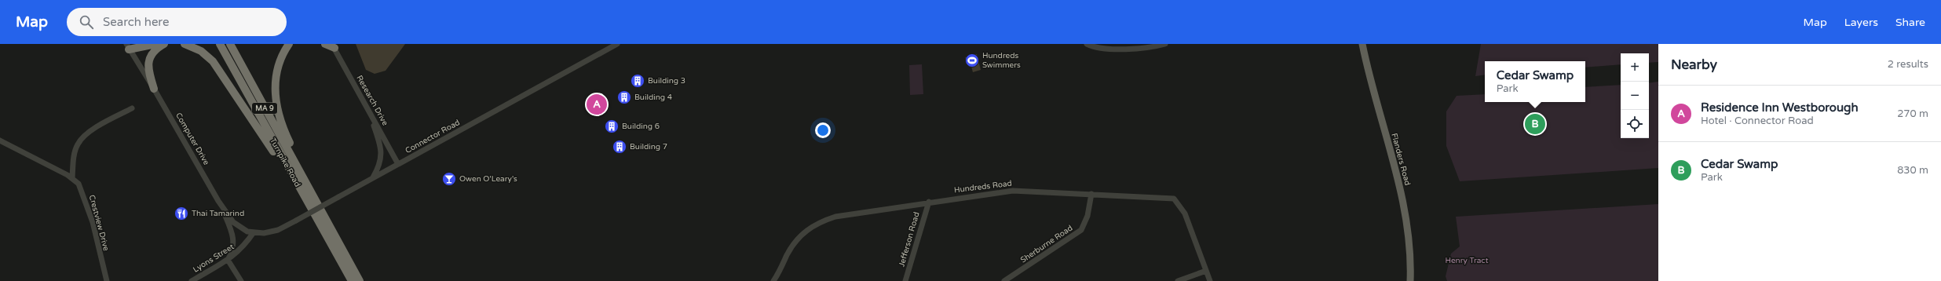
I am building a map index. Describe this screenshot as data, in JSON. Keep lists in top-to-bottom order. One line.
{"streets":{"highway":["MA 9","Turnpike Road"],"main road":["Flanders Road"],"street":["Research Drive","Connector Road","Computer Drive","Hundreds Road","Crestview Drive","Jefferson Road","Sherburne Road","Lyons Street"]},"crossings":[["Research Drive","Connector Road"],["Connector Road","Computer Drive"],["Connector Road","Lyons Street"],["Computer Drive","Lyons Street"],["Hundreds Road","Jefferson Road"],["Hundreds Road","Sherburne Road"]],"parks":["Henry Tract"],"places":{"sports":["Hundreds Swimmers"],"building":["Building 3","Building 4","Building 6","Building 7"],"bar":["Owen O'Leary's"],"restaurant":["Thai Tamarind"]},"page":{"header":"Map","search":"Search here","nav":["Map","Layers","Share"],"heading":["Nearby","2 results"],"map_buttons":["+","−"],"popup":["Cedar Swamp","Park"],"list":[{"mark":"A","name":"Residence Inn Westborough","note":"Hotel · Connector Road","value":"270 m"},{"mark":"B","name":"Cedar Swamp","note":"Park","value":"830 m"}],"pins":["A","B"]}}
